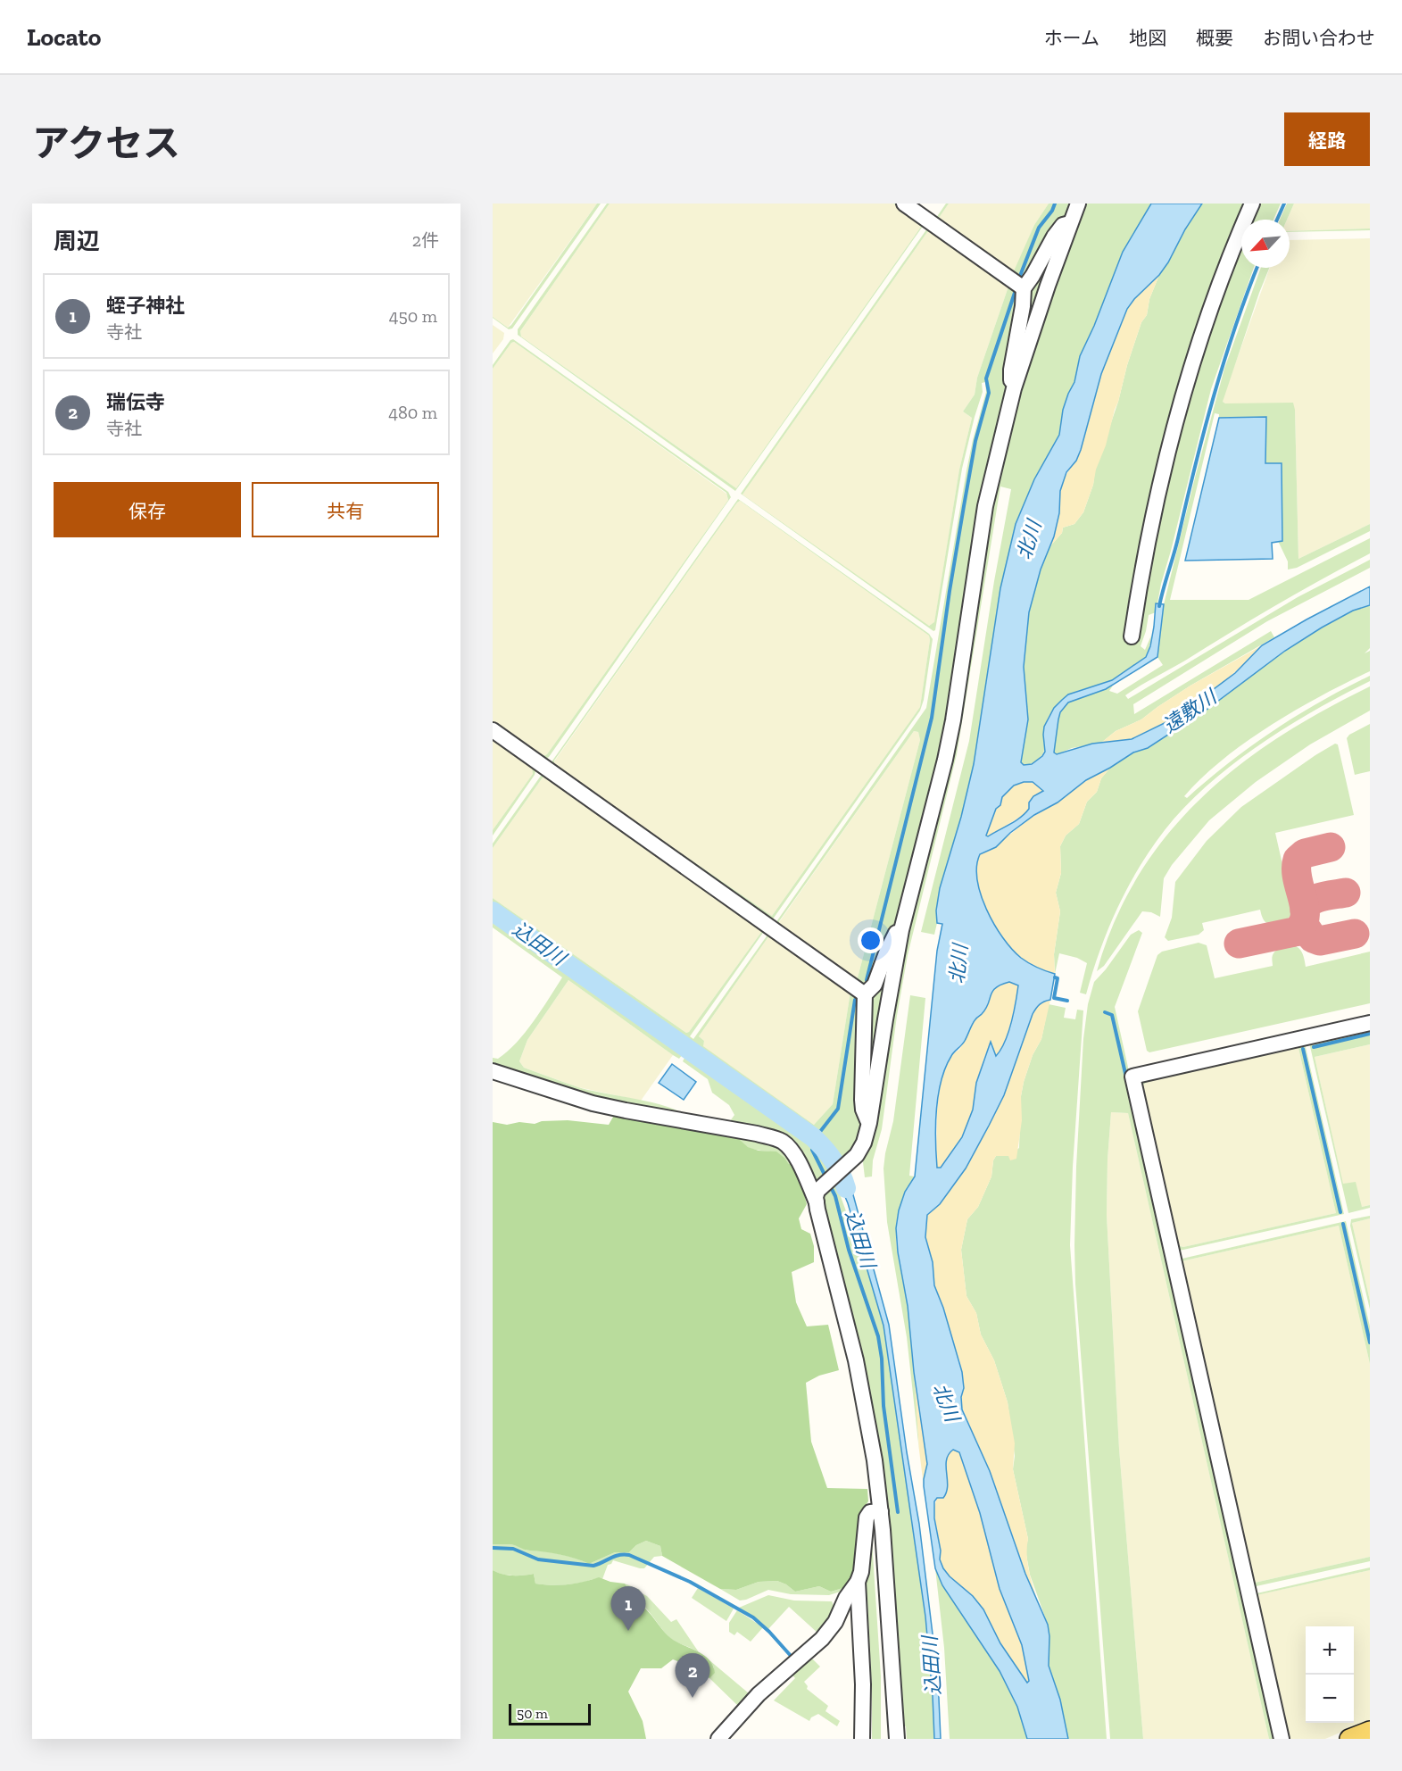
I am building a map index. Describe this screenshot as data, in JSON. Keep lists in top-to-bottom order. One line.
{"water":["北川","遠敷川","込田川"],"scale_bar":"50 m","north":"bottom left","page":{"header":"Locato","nav":["ホーム","地図","概要","お問い合わせ"],"title":"アクセス","buttons":["経路",["保存","共有"]],"heading":["周辺","2件"],"list":[{"mark":"1","name":"蛭子神社","note":"寺社","value":"450 m"},{"mark":"2","name":"瑞伝寺","note":"寺社","value":"480 m"}],"pins":["1","2"],"map_buttons":["+","−"],"scale":"50 m"}}
